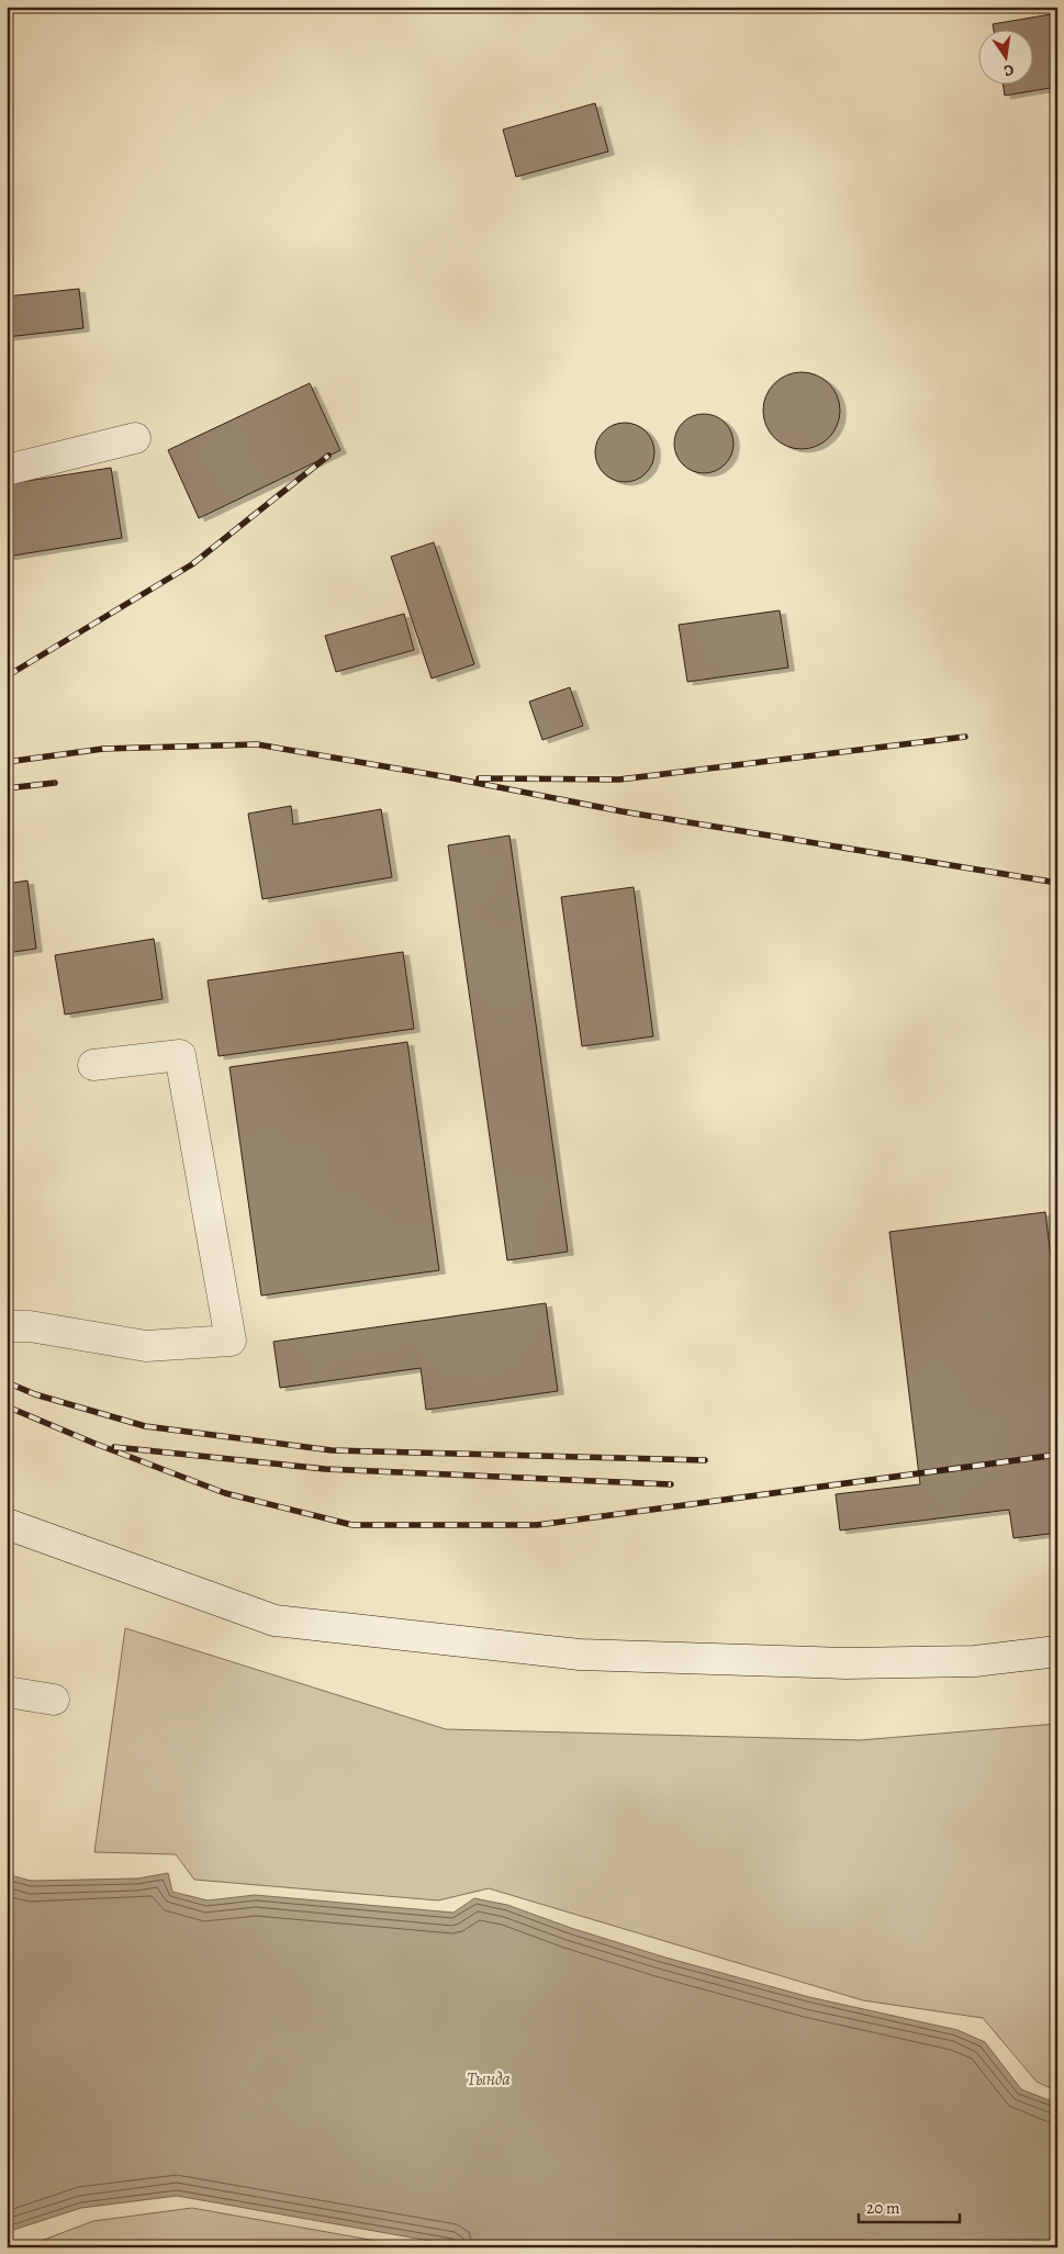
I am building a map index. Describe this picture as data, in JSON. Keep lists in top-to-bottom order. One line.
{"water":["Тында"],"scale_bar":"20 m","north":"bottom"}
